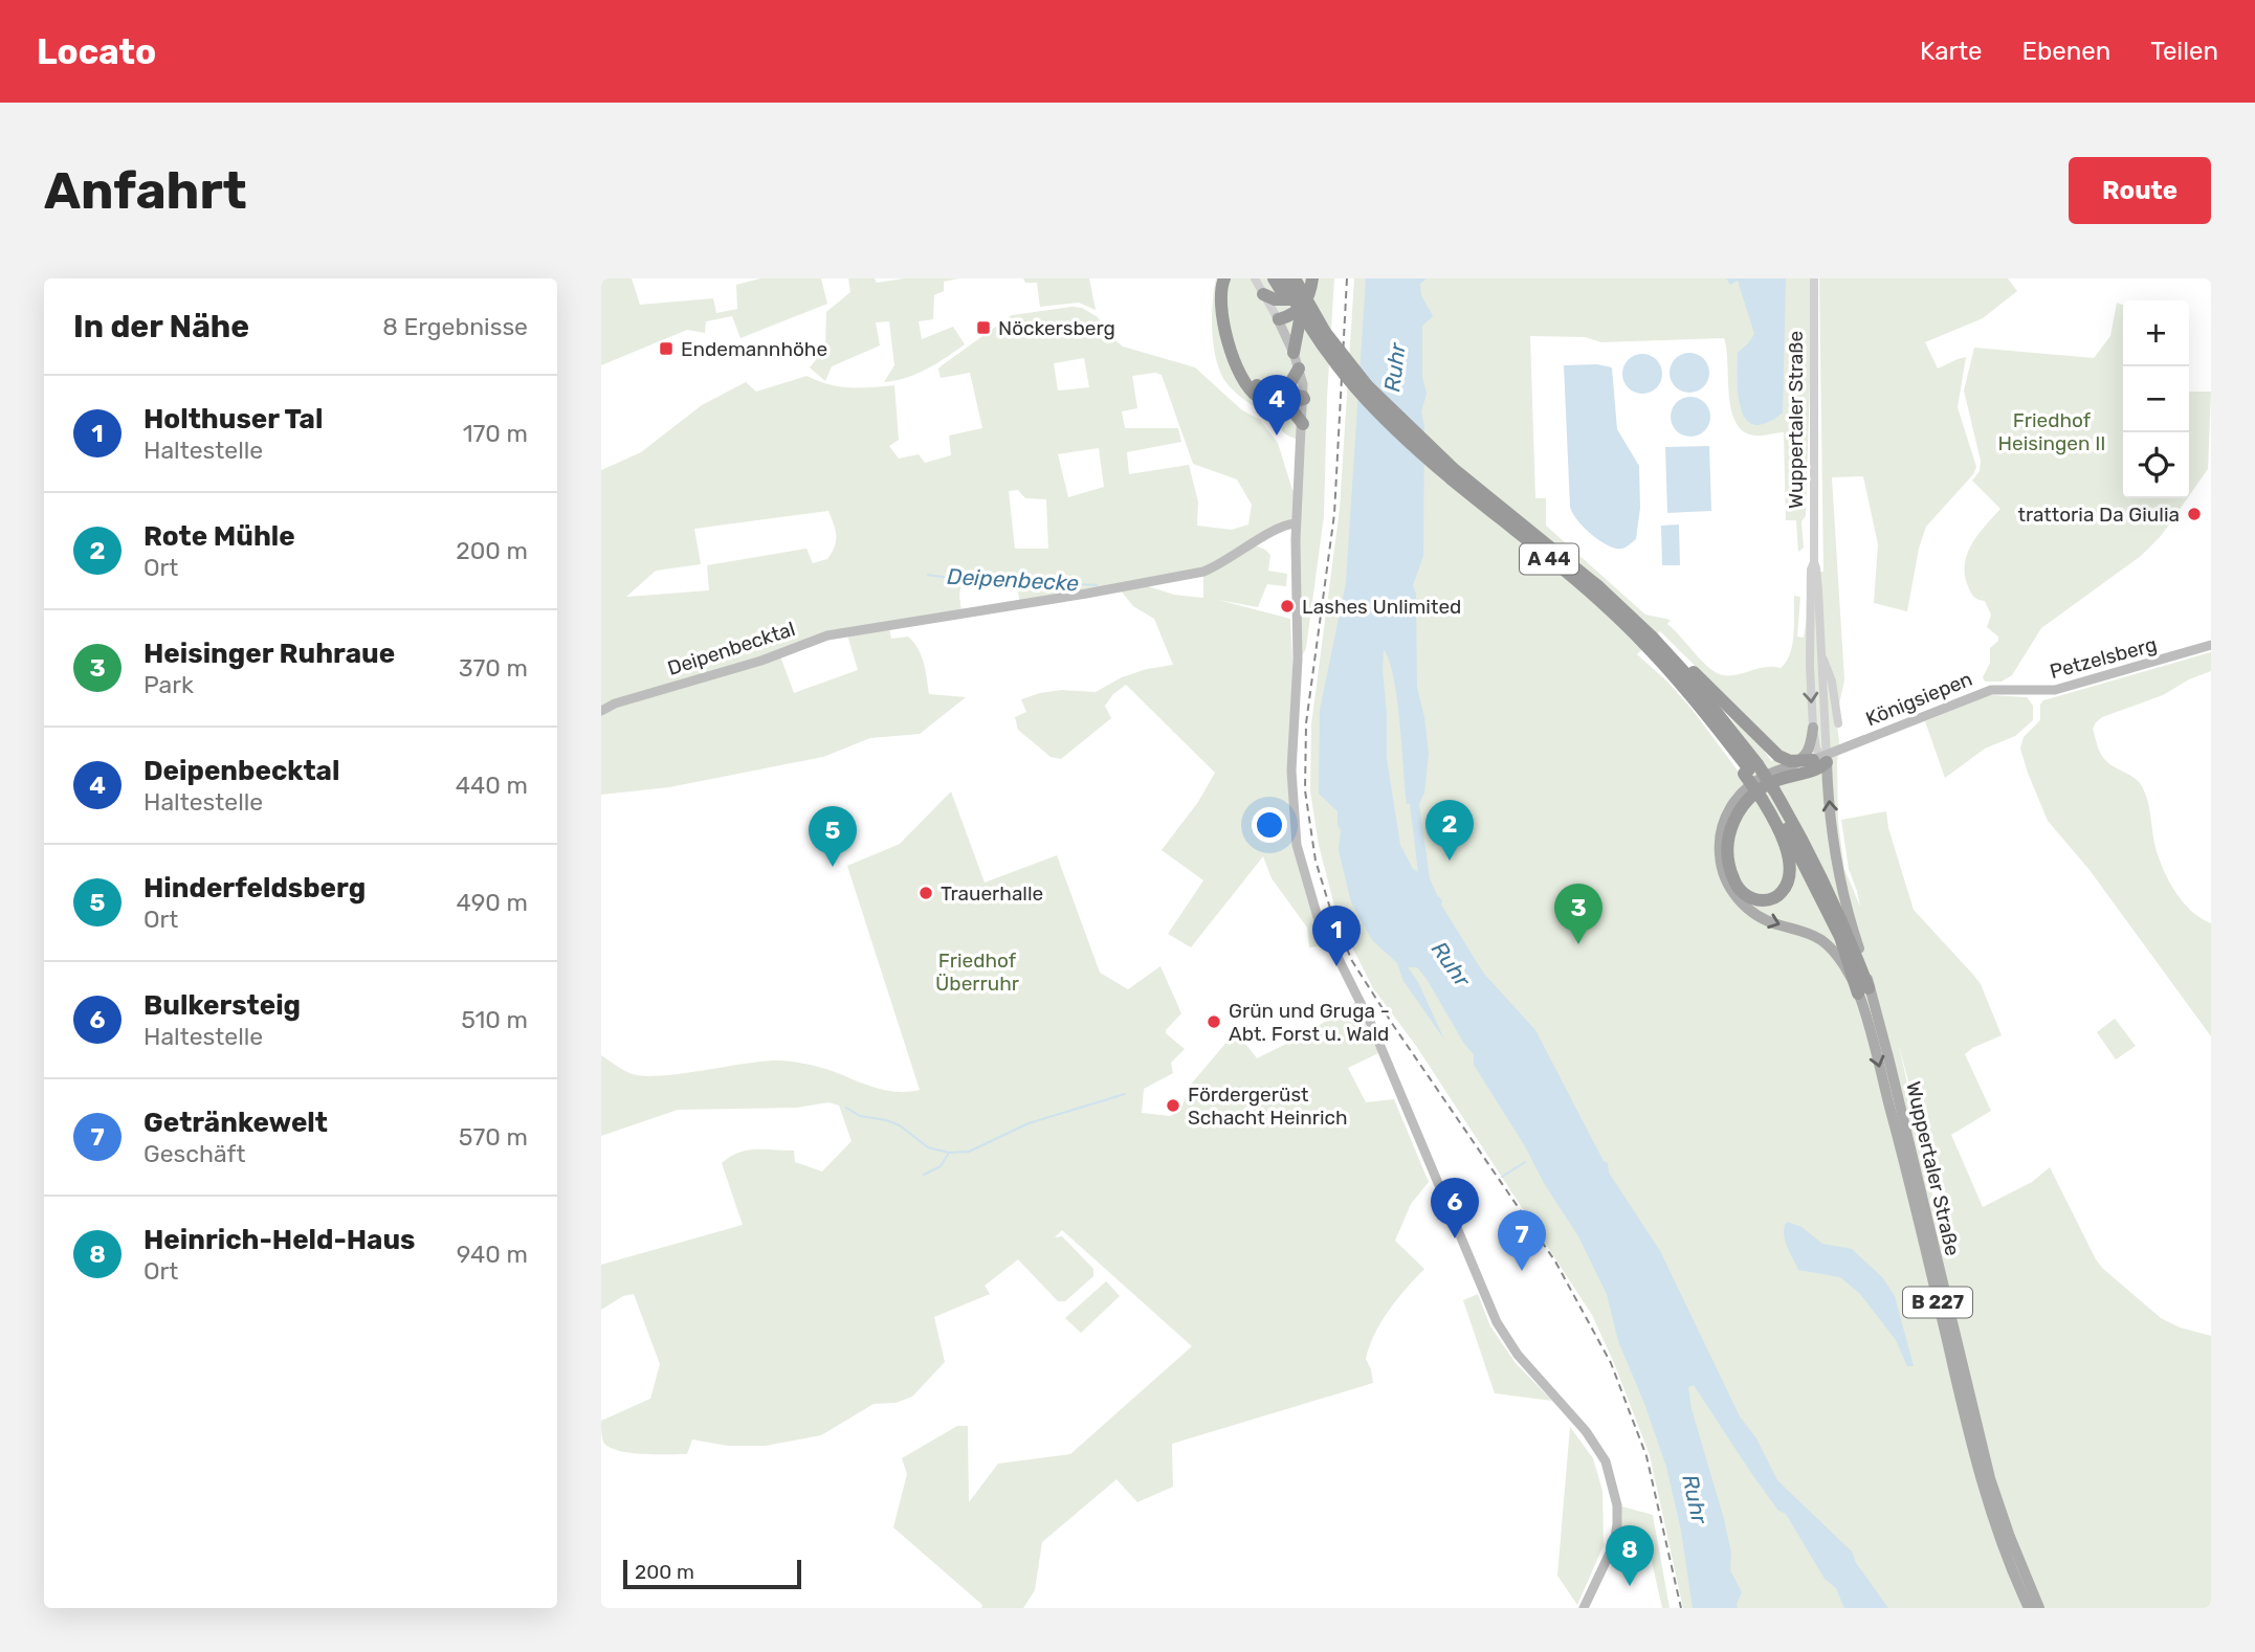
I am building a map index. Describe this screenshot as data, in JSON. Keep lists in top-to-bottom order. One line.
{"streets":{"highway":["A 44"],"main road":["Wuppertaler Straße","Deipenbecktal","Petzelsberg","Königsiepen","B 227"]},"crossings":[["Wuppertaler Straße","A 44"],["Wuppertaler Straße","Königsiepen"],["Petzelsberg","Königsiepen"]],"one_way":["Wuppertaler Straße"],"water":["Ruhr","Deipenbecke"],"parks":["Friedhof Heisingen II","Friedhof Überruhr"],"places":{"transit":["Nöckersberg","Endemannhöhe"],"other":["trattoria Da Giulia","Lashes Unlimited","Trauerhalle","Grün und Gruga - Abt. Forst u. Wald","Fördergerüst Schacht Heinrich"]},"scale_bar":"200 m","page":{"header":"Locato","nav":["Karte","Ebenen","Teilen"],"buttons":"Route","title":"Anfahrt","heading":["In der Nähe","8 Ergebnisse"],"map_buttons":["+","−"],"list":[{"mark":"1","name":"Holthuser Tal","note":"Haltestelle","value":"170 m"},{"mark":"2","name":"Rote Mühle","note":"Ort","value":"200 m"},{"mark":"3","name":"Heisinger Ruhraue","note":"Park","value":"370 m"},{"mark":"4","name":"Deipenbecktal","note":"Haltestelle","value":"440 m"},{"mark":"5","name":"Hinderfeldsberg","note":"Ort","value":"490 m"},{"mark":"6","name":"Bulkersteig","note":"Haltestelle","value":"510 m"},{"mark":"7","name":"Getränkewelt","note":"Geschäft","value":"570 m"},{"mark":"8","name":"Heinrich-Held-Haus","note":"Ort","value":"940 m"}],"pins":["4","2","5","3","1","6","7","8"],"scale":"200 m"}}
